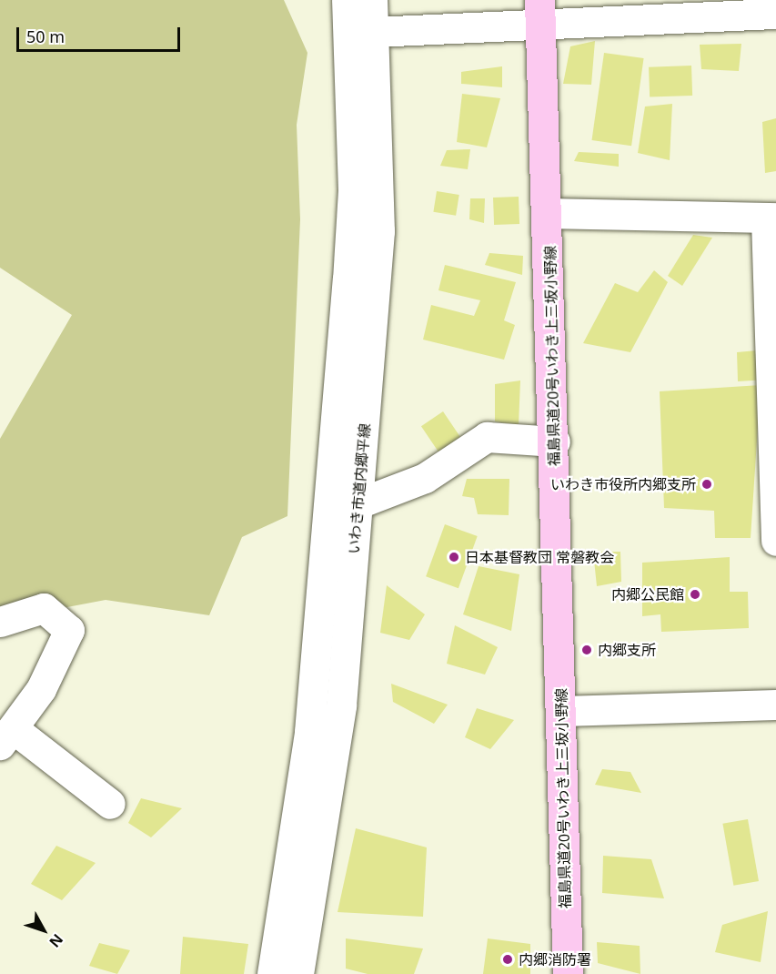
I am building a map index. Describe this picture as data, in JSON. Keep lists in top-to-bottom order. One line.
{"streets":{"main road":["福島県道20号いわき上三坂小野線"],"street":["いわき市道内郷平線"]},"places":["いわき市役所内郷支所","日本基督教団 常磐教会","内郷公民館","内郷支所","内郷消防署"],"scale_bar":"50 m","north":"bottom right"}
